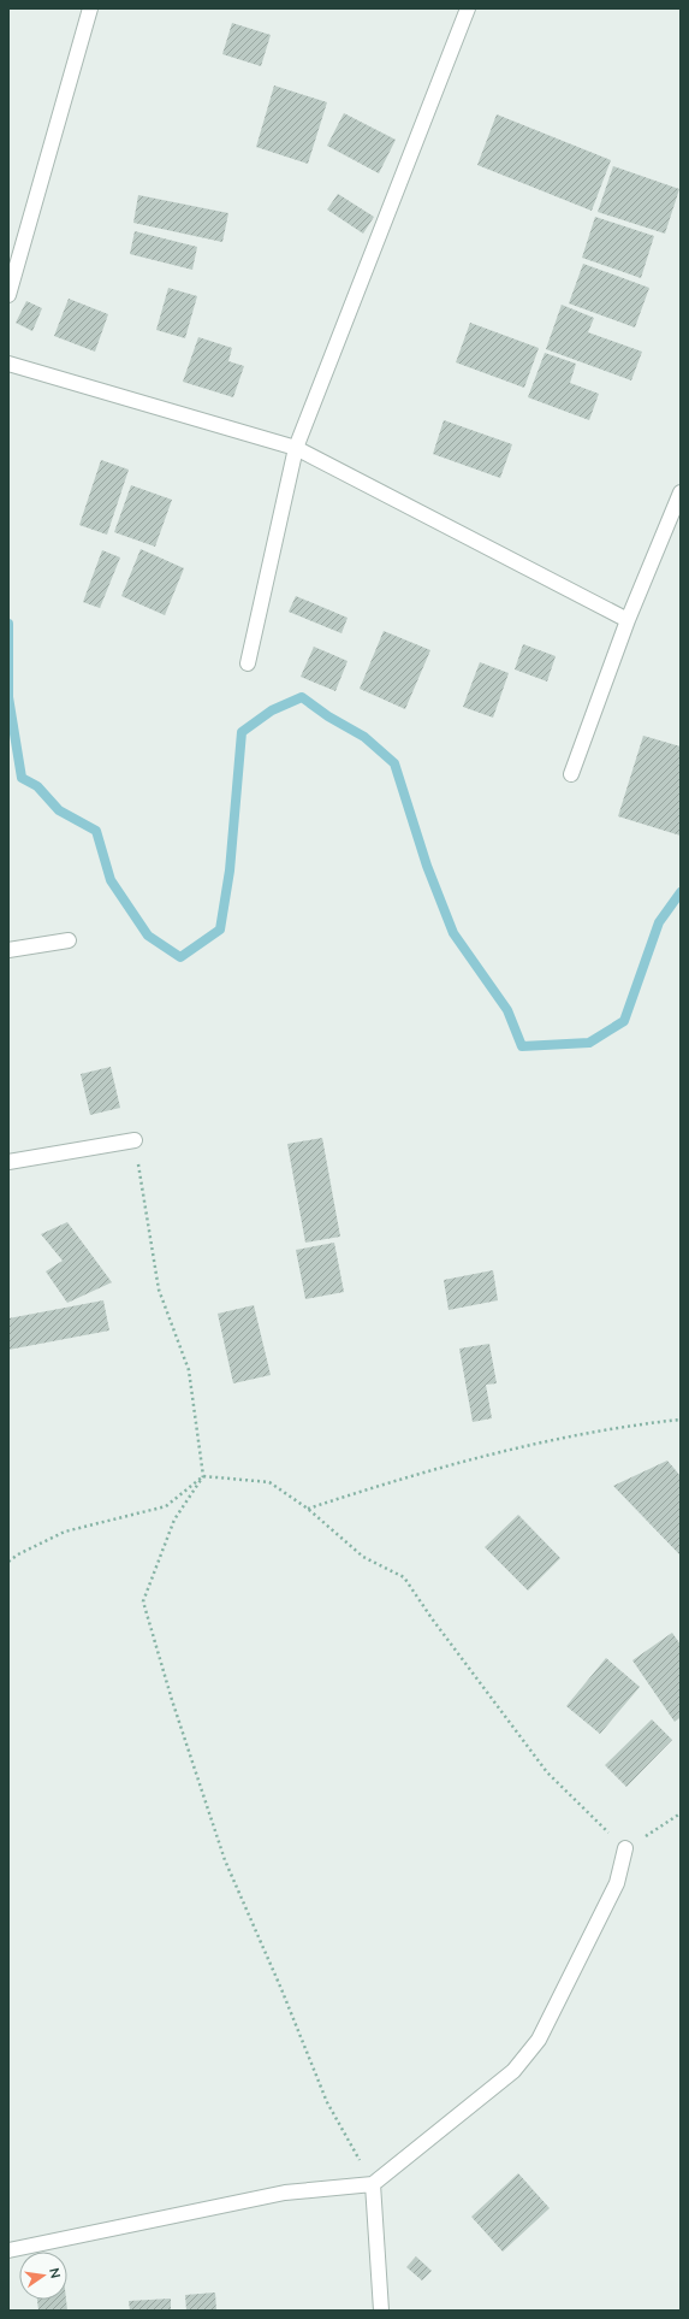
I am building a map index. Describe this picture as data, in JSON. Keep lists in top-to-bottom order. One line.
{"north":"right"}
